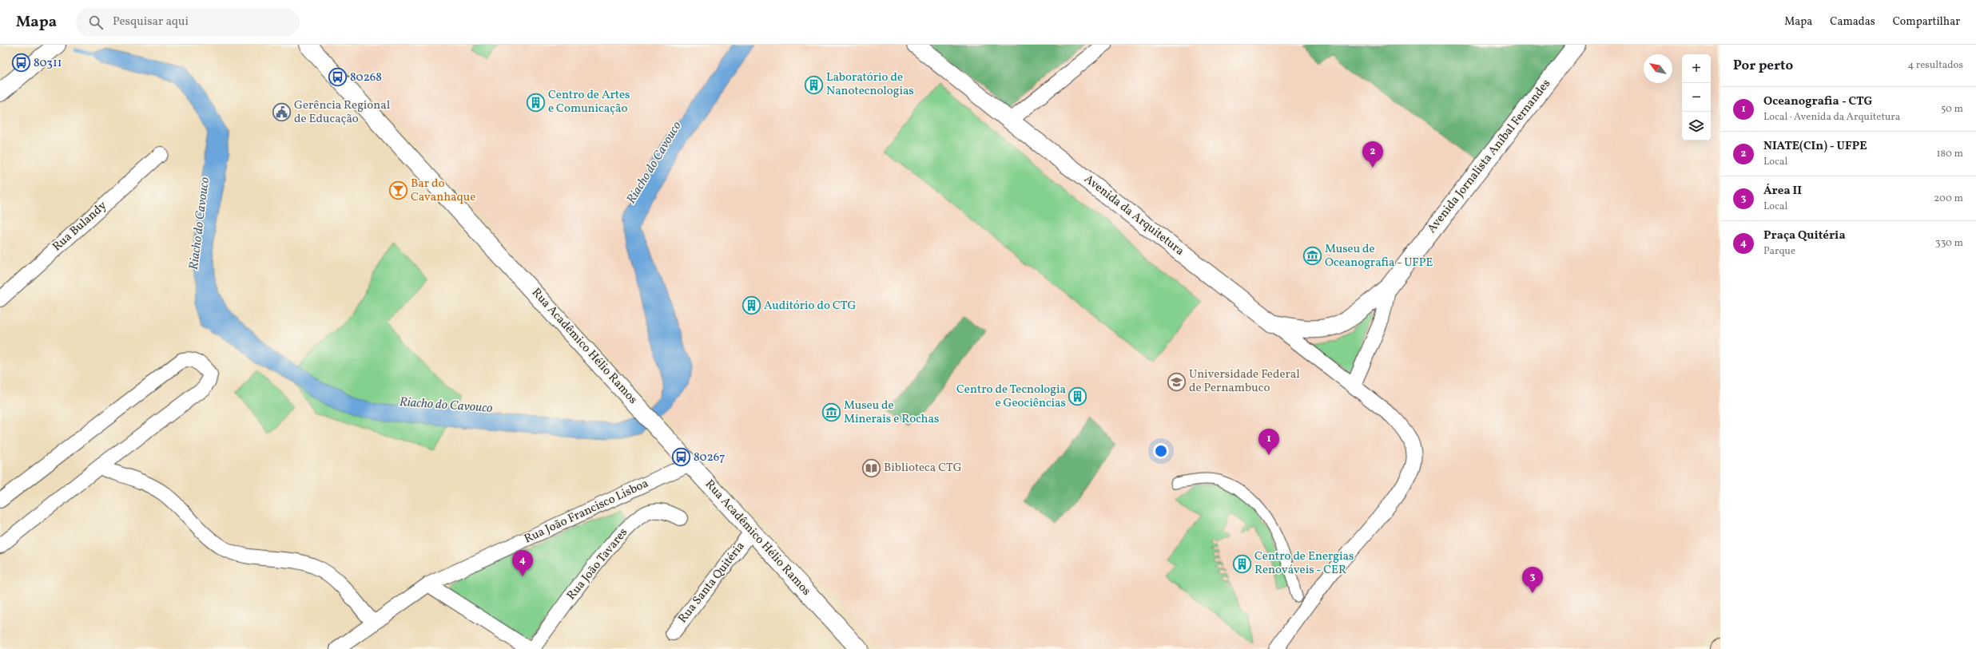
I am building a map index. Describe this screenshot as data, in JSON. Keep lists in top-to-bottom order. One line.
{"streets":{"street":["Avenida Jornalista Aníbal Fernandes","Avenida da Arquitetura","Rua Bulandy","Rua Acadêmico Hélio Ramos","Rua João Francisco Lisboa","Rua João Tavares","Rua Santa Quitéria"]},"crossings":[["Avenida Jornalista Aníbal Fernandes","Avenida da Arquitetura"],["Rua Acadêmico Hélio Ramos","Rua João Francisco Lisboa"],["Rua Acadêmico Hélio Ramos","Rua Santa Quitéria"]],"water":["Riacho do Cavouco"],"places":{"bus stop":["80311","80268","80267"],"building":["Laboratório de Nanotecnologias","Centro de Artes e Comunicação","Auditório do CTG","Centro de Tecnologia e Geociências","Centro de Energias Renováveis - CER"],"public building":["Gerência Regional de Educação"],"bar":["Bar do Cavanhaque"],"museum":["Museu de Oceanografia - UFPE","Museu de Minerais e Rochas"],"school or university":["Universidade Federal de Pernambuco"],"library":["Biblioteca CTG"]},"north":"top left","page":{"header":"Mapa","search":"Pesquisar aqui","nav":["Mapa","Camadas","Compartilhar"],"heading":["Por perto","4 resultados"],"map_buttons":["+","−"],"list":[{"mark":"1","name":"Oceanografia - CTG","note":"Local · Avenida da Arquitetura","value":"50 m"},{"mark":"2","name":"NIATE(CIn) - UFPE","note":"Local","value":"180 m"},{"mark":"3","name":"Área II","note":"Local","value":"200 m"},{"mark":"4","name":"Praça Quitéria","note":"Parque","value":"330 m"}],"pins":["2","1","4","3"]}}
